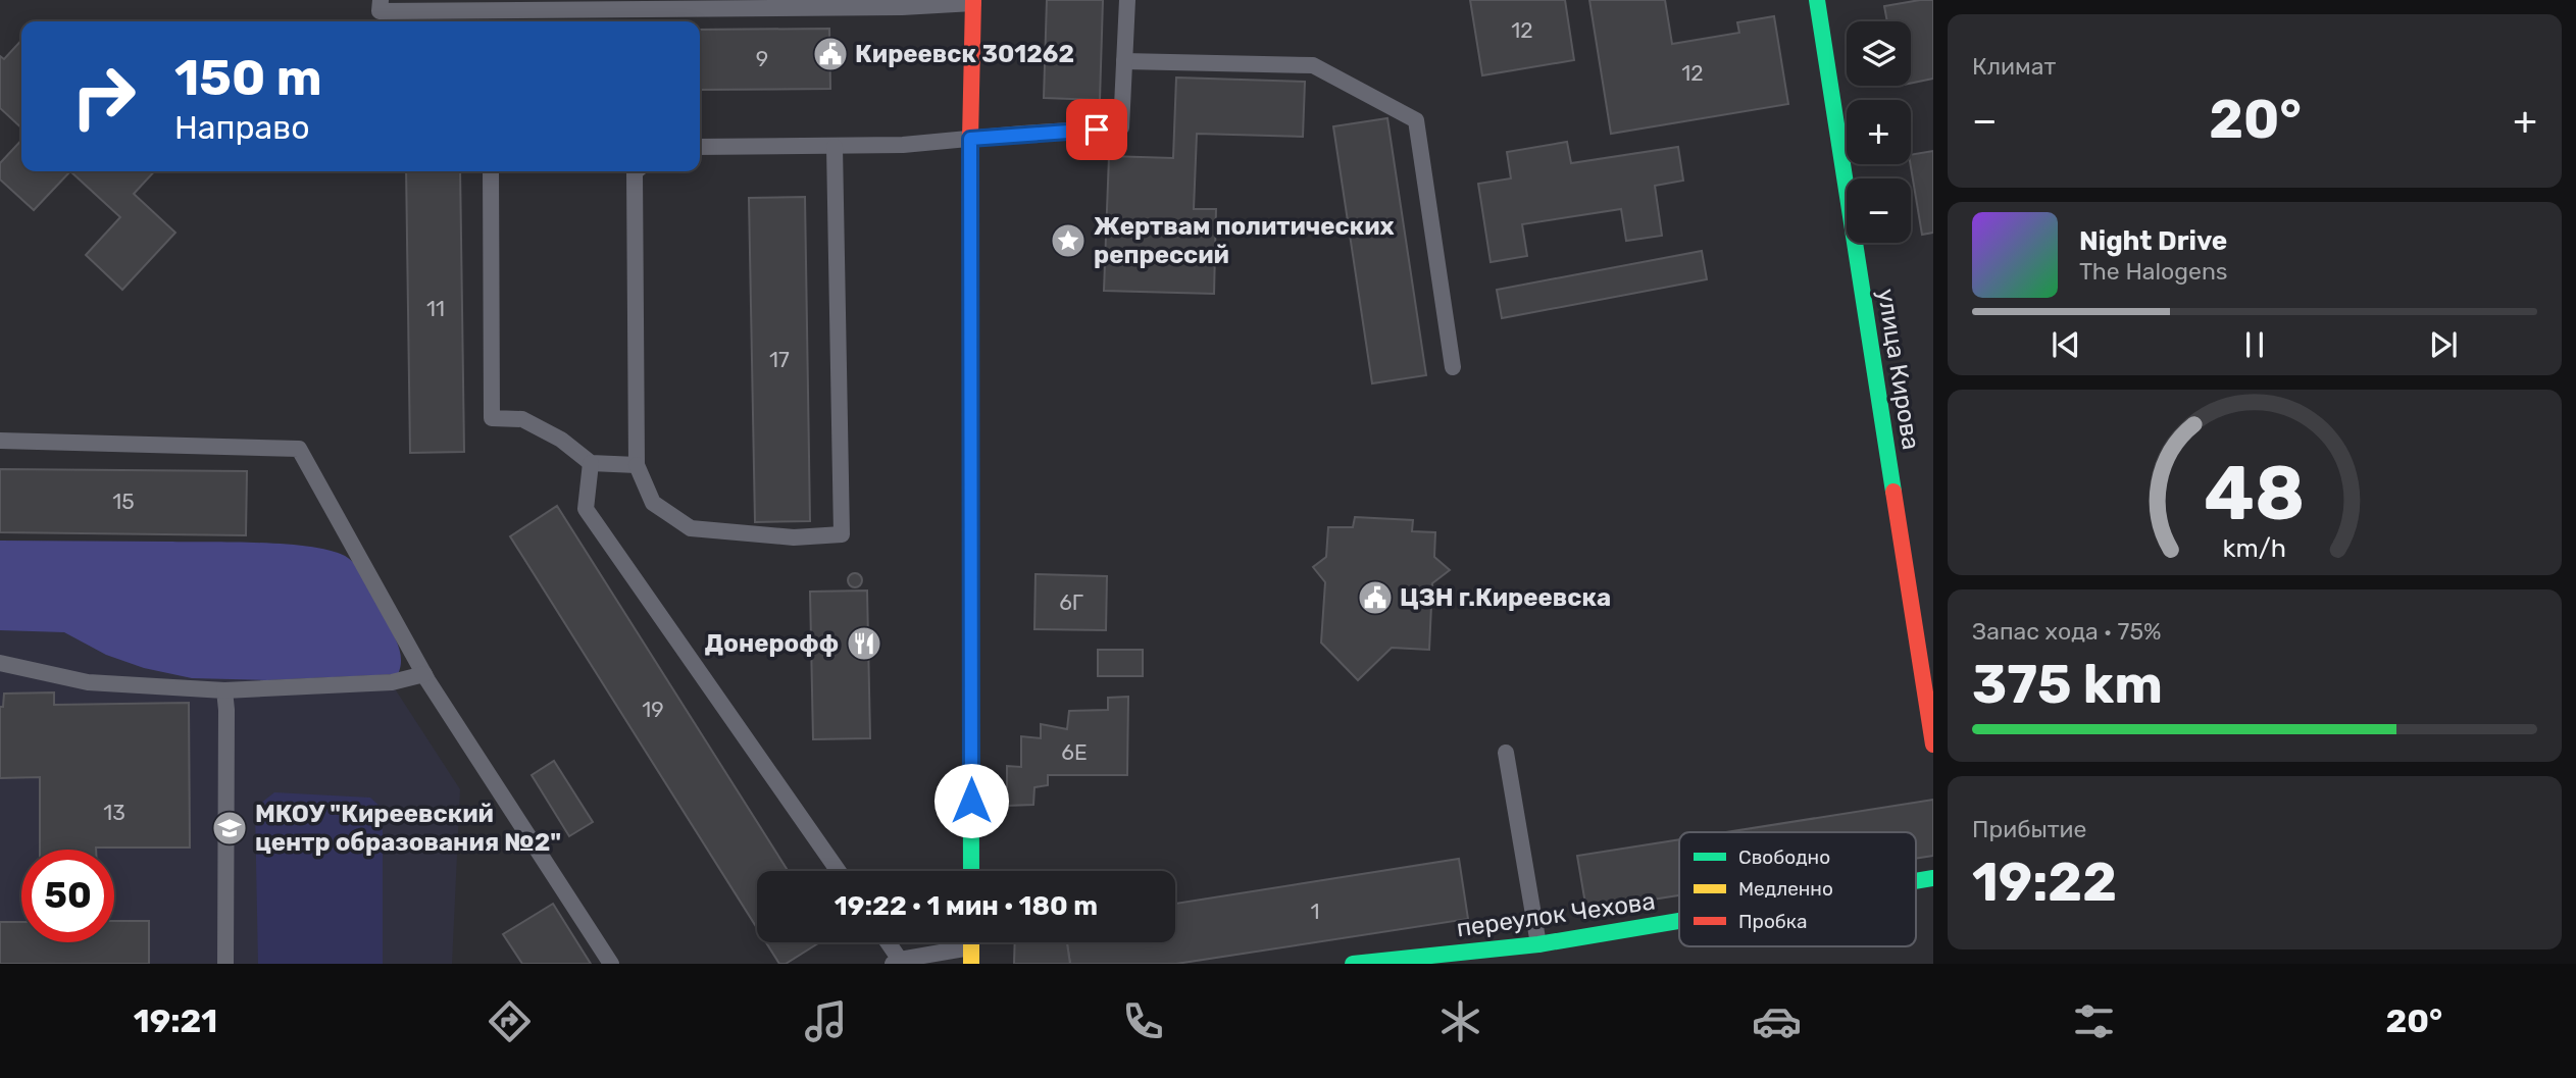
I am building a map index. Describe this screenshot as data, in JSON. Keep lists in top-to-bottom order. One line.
{"streets":{"street":["улица Кирова","переулок Чехова"]},"places":{"public building":["Киреевск 301262","ЦЗН г.Киреевска"],"place":["Жертвам политических репрессий"],"restaurant":["Донерофф"],"school or university":["МКОУ \"Киреевский центр образования №2\""]},"house_numbers":["12","9","12","11","17","15","6Г","19","6Е","13","1"],"legend":["Свободно","Медленно","Пробка"],"page":{"tile":["Климат",["Запас хода · 75%","375 km"],["Прибытие","19:22"]],"map_buttons":["+","−"],"turn":["150 m","Направо"],"heat":["−","20°","+"],"song":["Night Drive","The Halogens"],"limit":"50","trip":"19:22 · 1 мин · 180 m","tabs":["19:21","20°"],"gauge":["48","km/h"]}}
